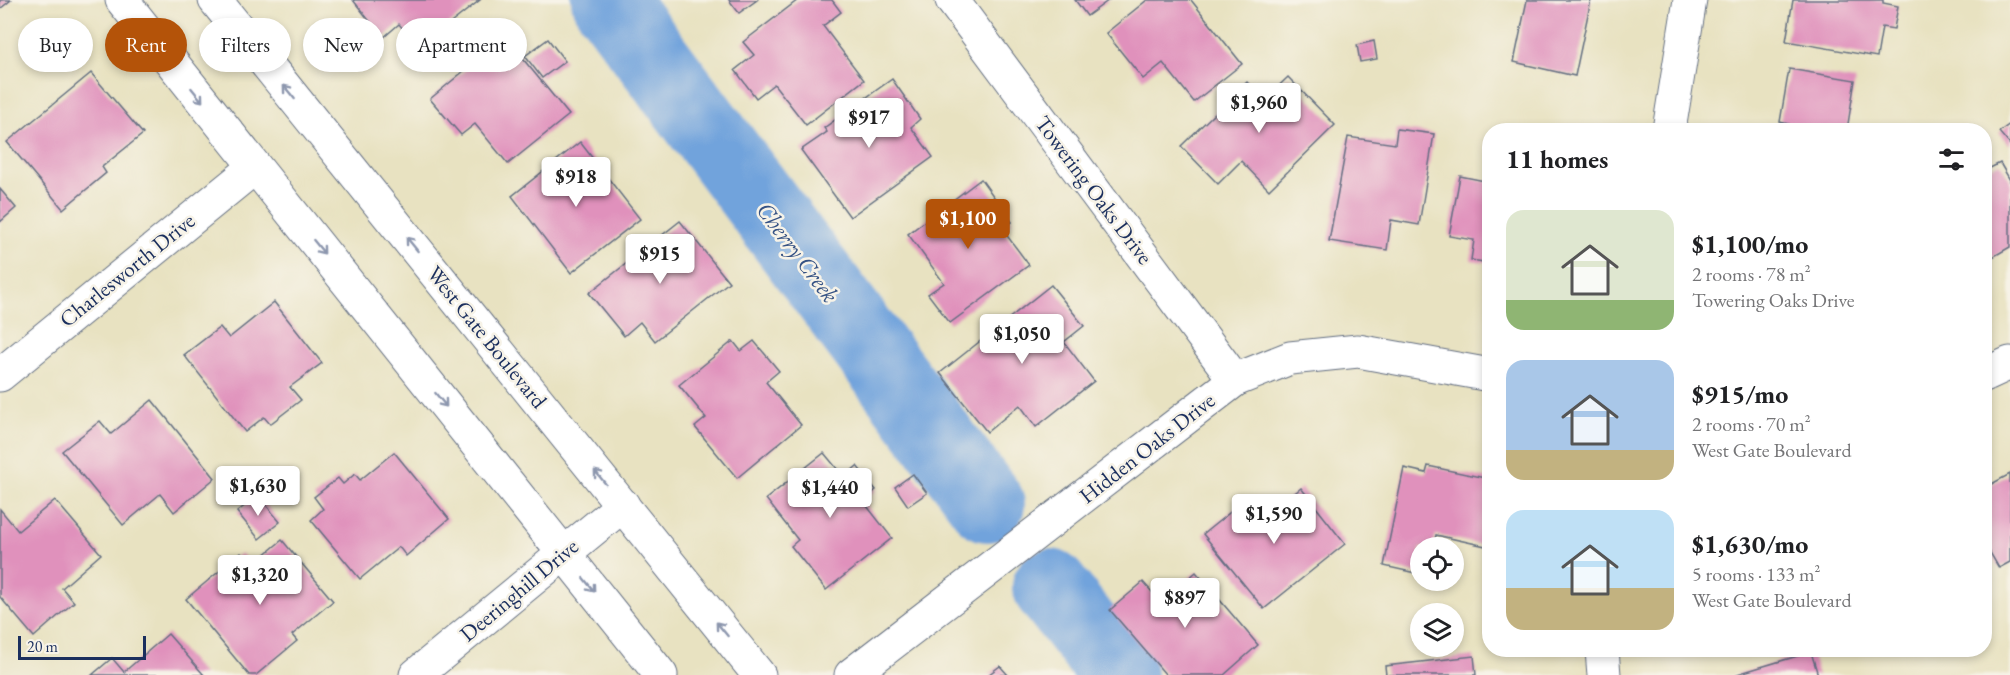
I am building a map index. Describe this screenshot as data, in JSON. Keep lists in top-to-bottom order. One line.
{"streets":{"street":["Towering Oaks Drive","Charlesworth Drive","West Gate Boulevard","Hidden Oaks Drive","Deeringhill Drive"]},"crossings":[["Towering Oaks Drive","Hidden Oaks Drive"],["West Gate Boulevard","Deeringhill Drive"]],"water":["Cherry Creek"],"scale_bar":"20 m","page":{"chip":["Buy","Rent","Filters","New","Apartment"],"price":["$1,960","$917","$918","$1,100","$915","$1,050","$1,630","$1,440","$1,590","$1,320","$897"],"heading":"11 homes","list":[{"name":"$1,100/mo","note":"2 rooms · 78 m² · Towering Oaks Drive"},{"name":"$915/mo","note":"2 rooms · 70 m² · West Gate Boulevard"},{"name":"$1,630/mo","note":"5 rooms · 133 m² · West Gate Boulevard"}],"scale":"20 m"}}
